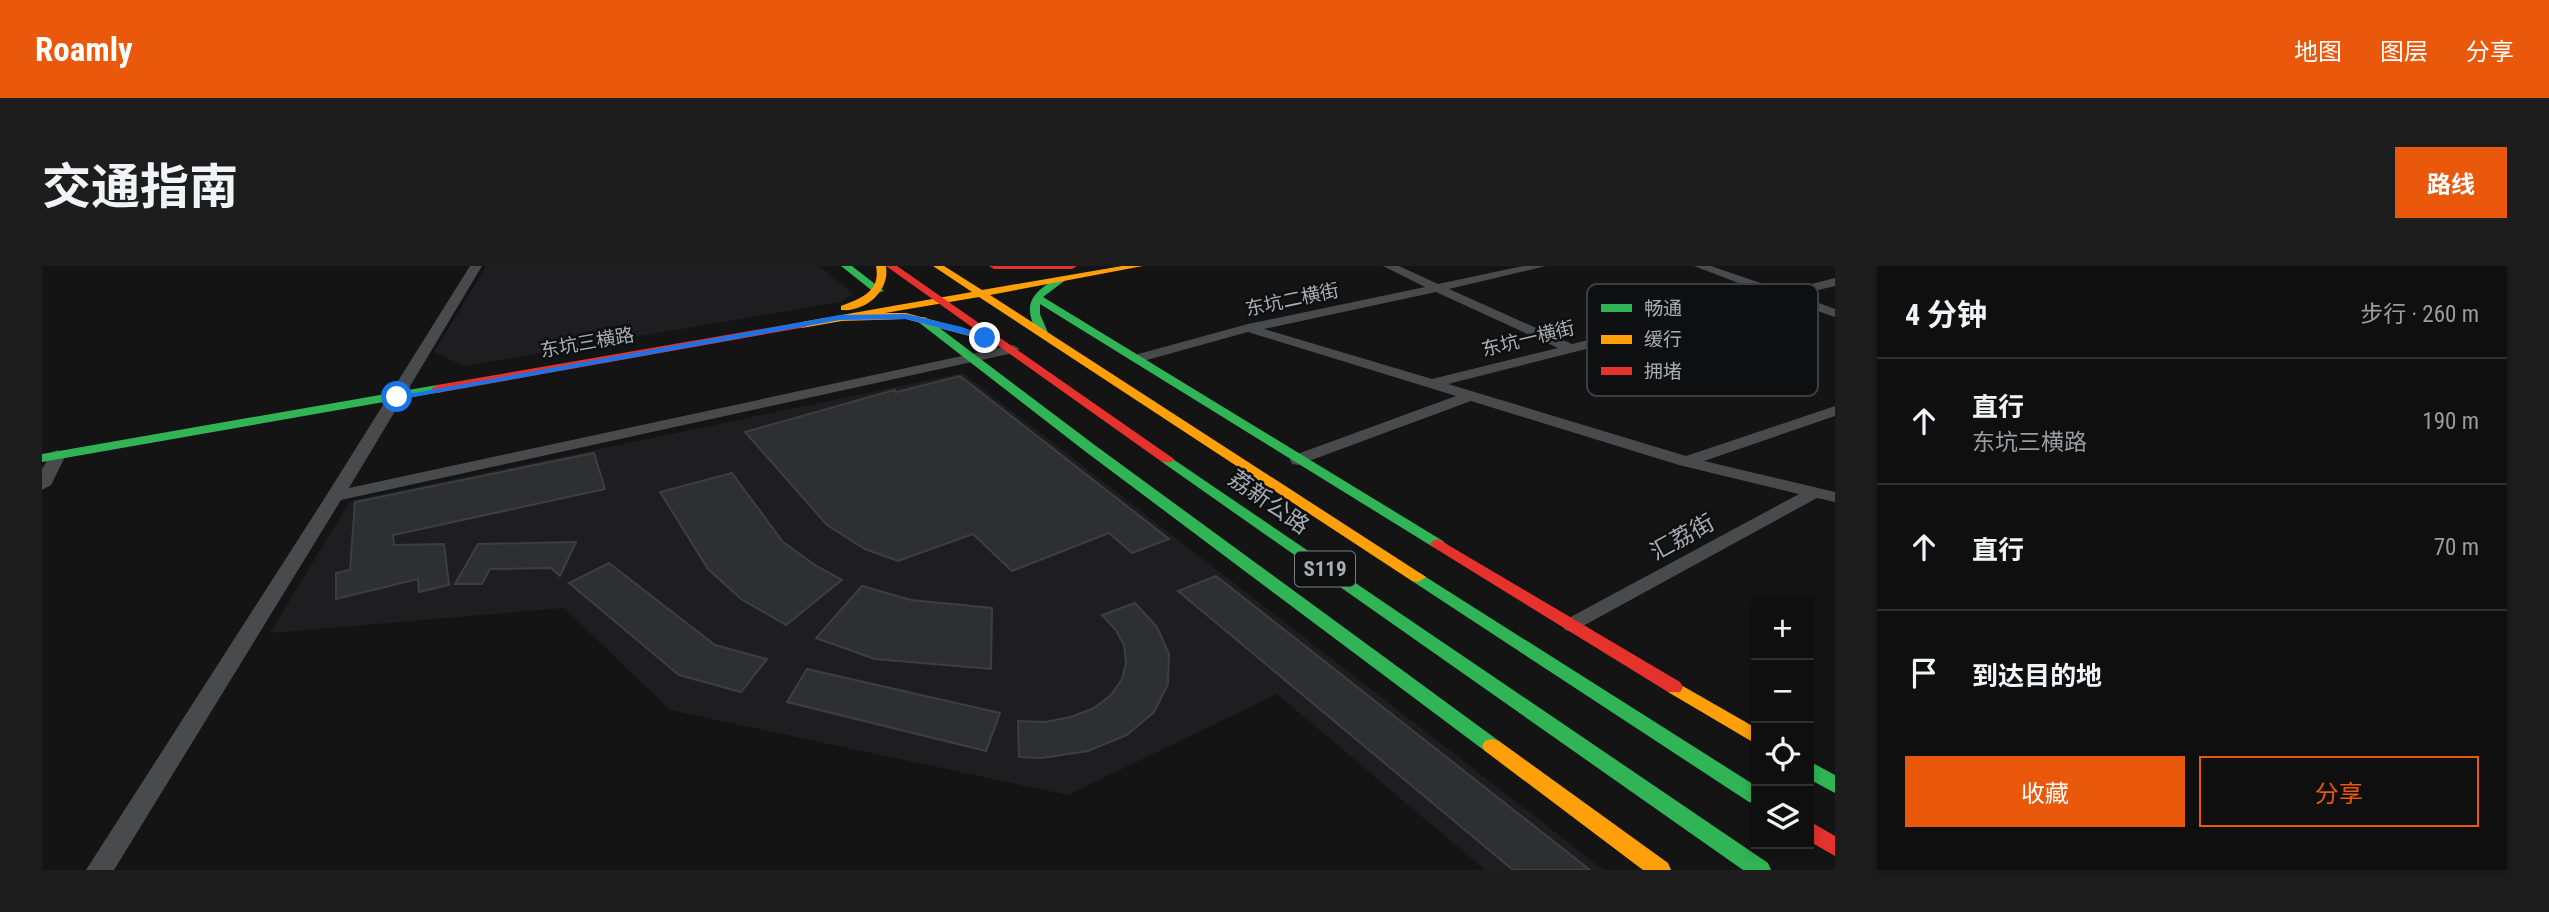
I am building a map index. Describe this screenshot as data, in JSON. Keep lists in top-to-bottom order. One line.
{"streets":{"street":["东坑二横街","东坑一横街","东坑三横路","荔新公路","汇荔街","S119"]},"crossings":[["东坑三横路","荔新公路"]],"legend":["畅通","缓行","拥堵"],"page":{"header":"Roamly","nav":["地图","图层","分享"],"title":"交通指南","buttons":["路线",["收藏","分享"]],"heading":["4 分钟","步行 · 260 m"],"list":[["直行","东坑三横路","190 m"],["直行","70 m"],"到达目的地"],"map_buttons":["+","−"]}}
